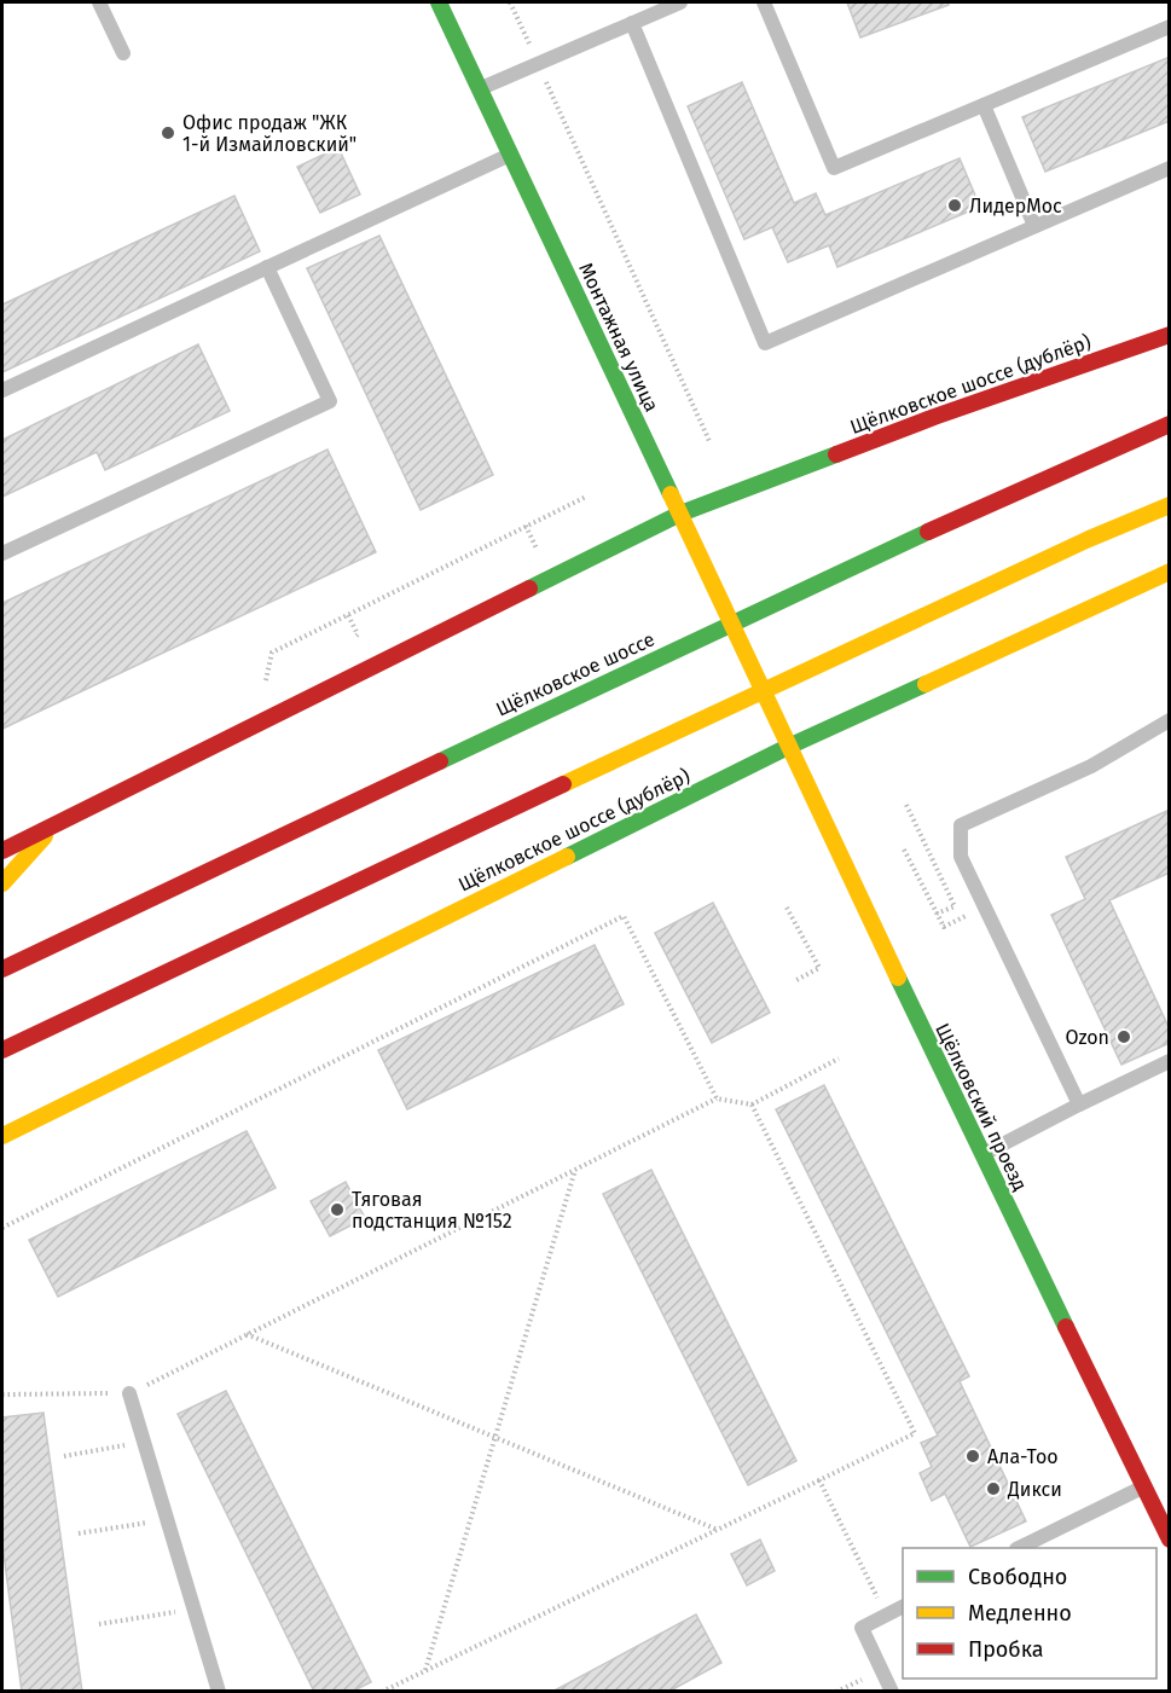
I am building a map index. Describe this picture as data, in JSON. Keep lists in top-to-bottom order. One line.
{"streets":{"street":["Монтажная улица","Щёлковское шоссе (дублёр)","Щёлковское шоссе","Щёлковский проезд"]},"crossings":[["Монтажная улица","Щёлковское шоссе (дублёр)"],["Монтажная улица","Щёлковское шоссе"],["Монтажная улица","Щёлковский проезд"],["Щёлковское шоссе (дублёр)","Щёлковский проезд"]],"places":["Офис продаж \"ЖК 1-й Измайловский\"","ЛидерМос","Ozon","Тяговая подстанция №152","Ала-Тоо","Дикси"],"legend":["Свободно","Медленно","Пробка"]}
